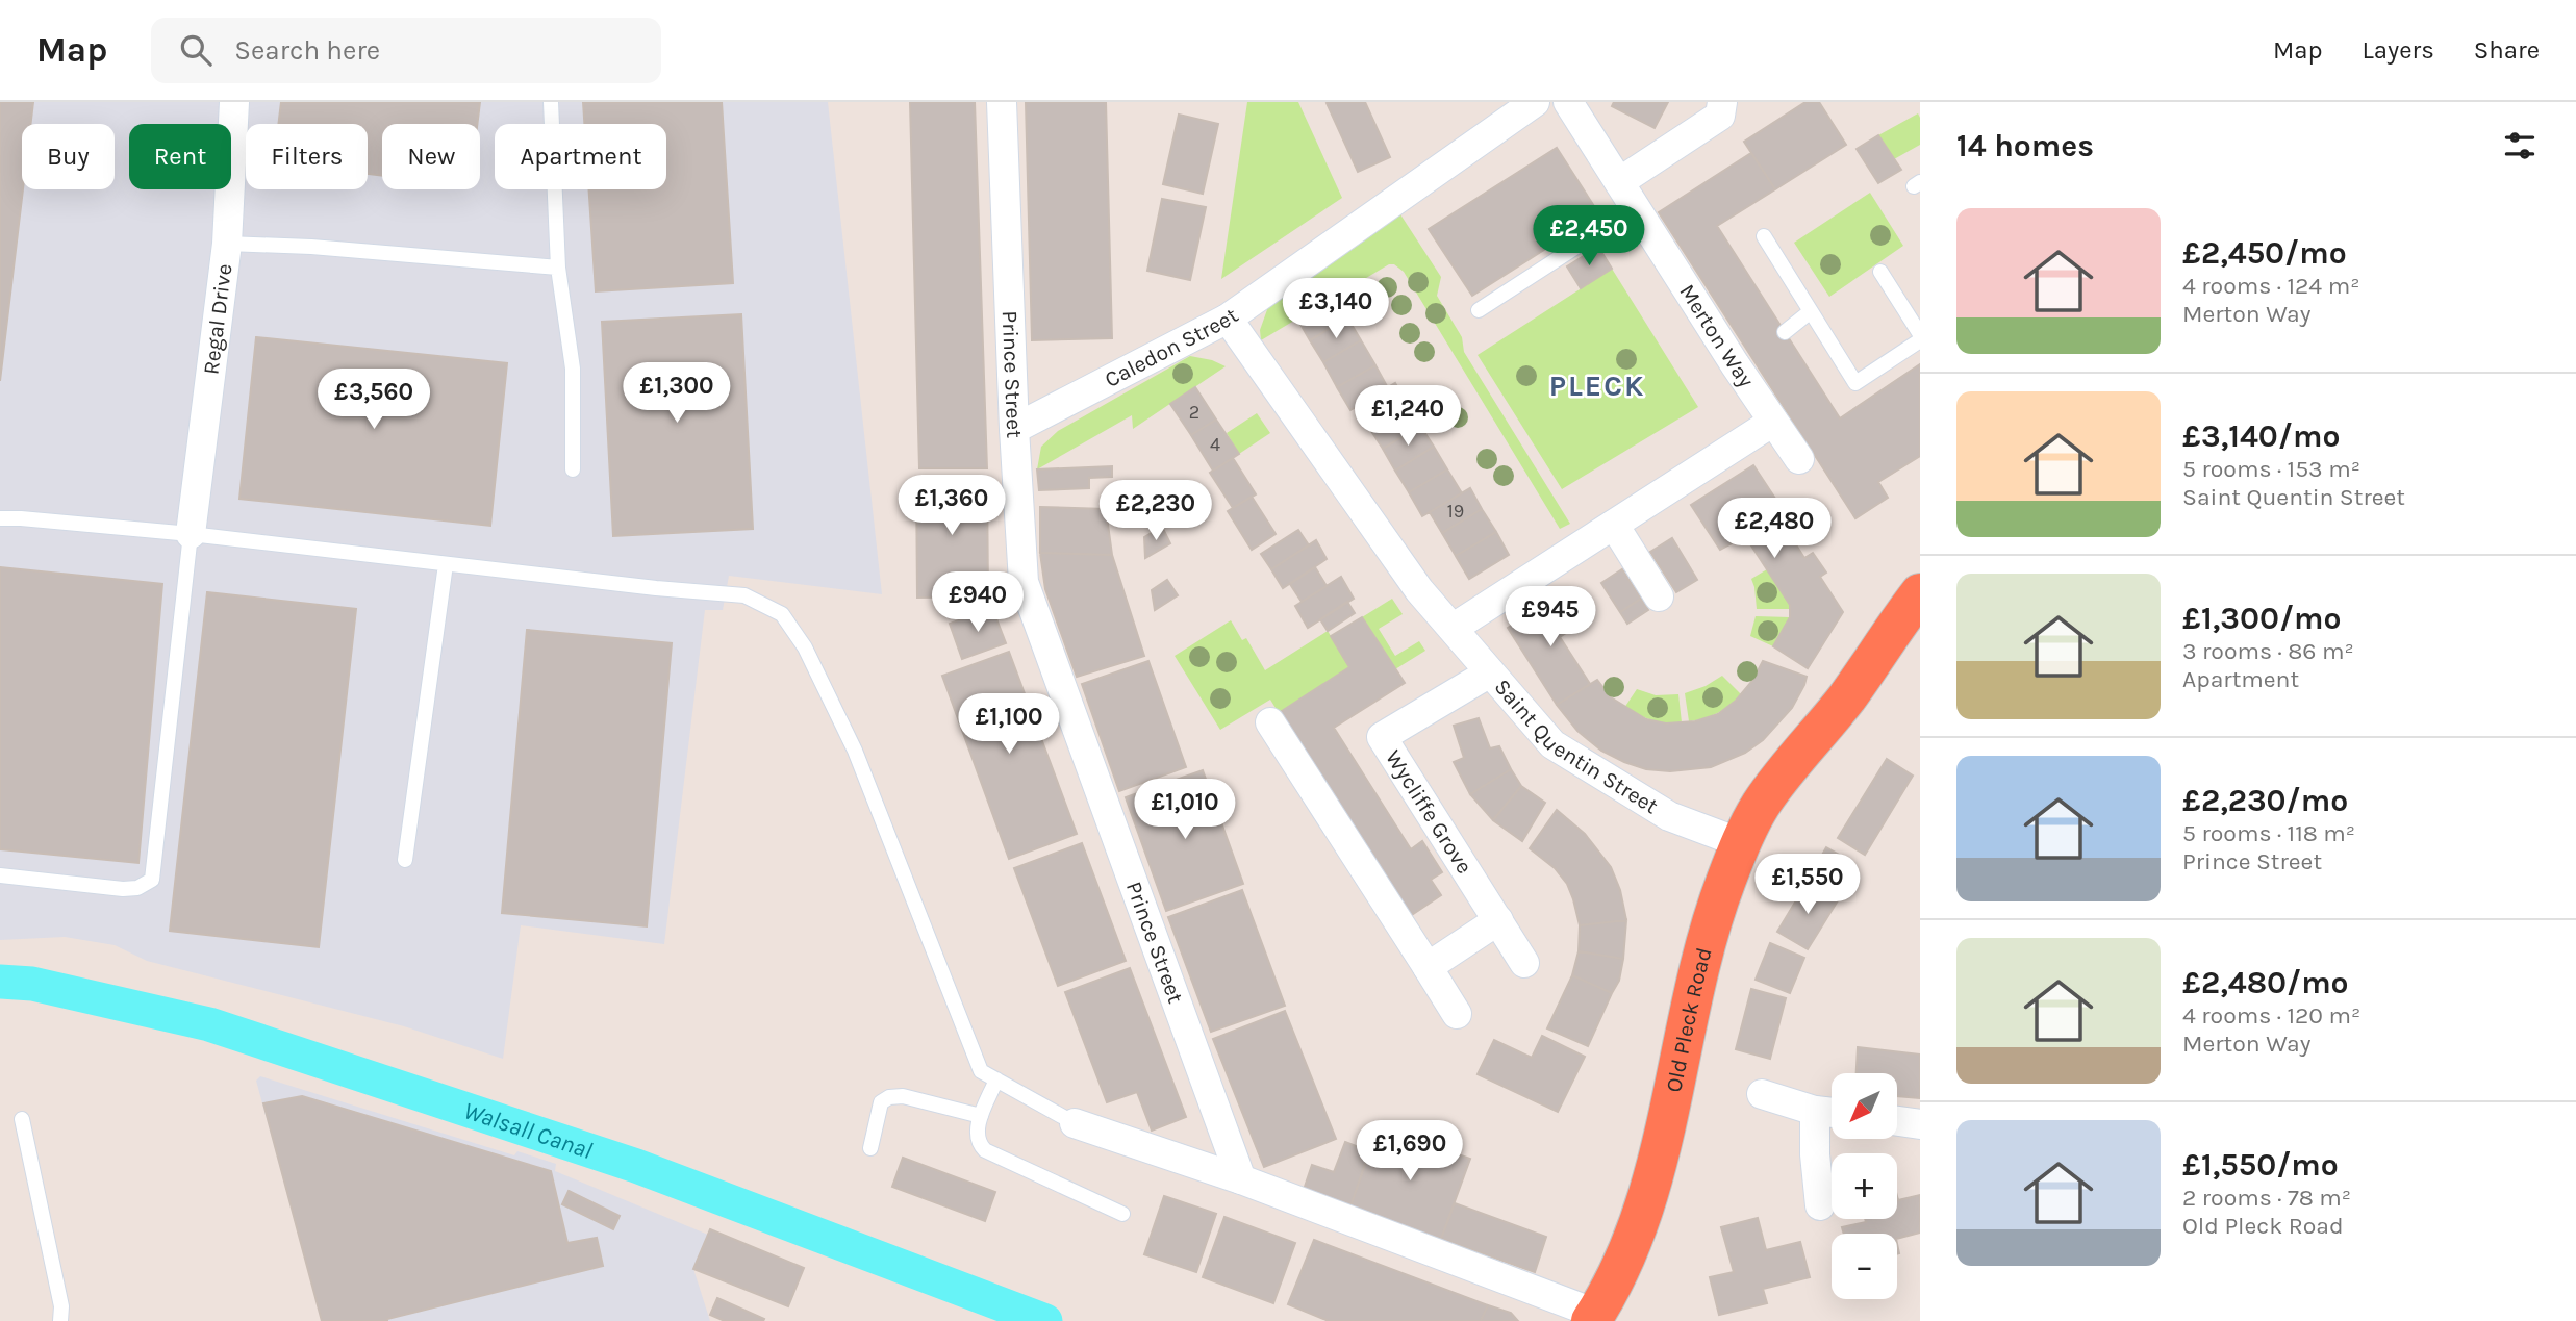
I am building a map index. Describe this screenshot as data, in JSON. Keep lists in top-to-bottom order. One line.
{"streets":{"highway":["Old Pleck Road"],"street":["Regal Drive","Merton Way","Caledon Street","Prince Street","Saint Quentin Street","Wycliffe Grove"]},"crossings":[["Caledon Street","Prince Street"],["Caledon Street","Saint Quentin Street"],["Saint Quentin Street","Wycliffe Grove"],["Saint Quentin Street","Old Pleck Road"]],"districts":["PLECK"],"water":["Walsall Canal"],"house_numbers":["2","4","19"],"north":"bottom left","page":{"header":"Map","search":"Search here","nav":["Map","Layers","Share"],"heading":"14 homes","chip":["Buy","Rent","Filters","New","Apartment"],"list":[{"name":"£2,450/mo","note":"4 rooms · 124 m² · Merton Way"},{"name":"£3,140/mo","note":"5 rooms · 153 m² · Saint Quentin Street"},{"name":"£1,300/mo","note":"3 rooms · 86 m² · Apartment"},{"name":"£2,230/mo","note":"5 rooms · 118 m² · Prince Street"},{"name":"£2,480/mo","note":"4 rooms · 120 m² · Merton Way"},{"name":"£1,550/mo","note":"2 rooms · 78 m² · Old Pleck Road"}],"price":["£2,450","£3,140","£1,300","£3,560","£1,240","£1,360","£2,230","£2,480","£940","£945","£1,100","£1,010","£1,550","£1,690"],"map_buttons":["+","−"]}}
